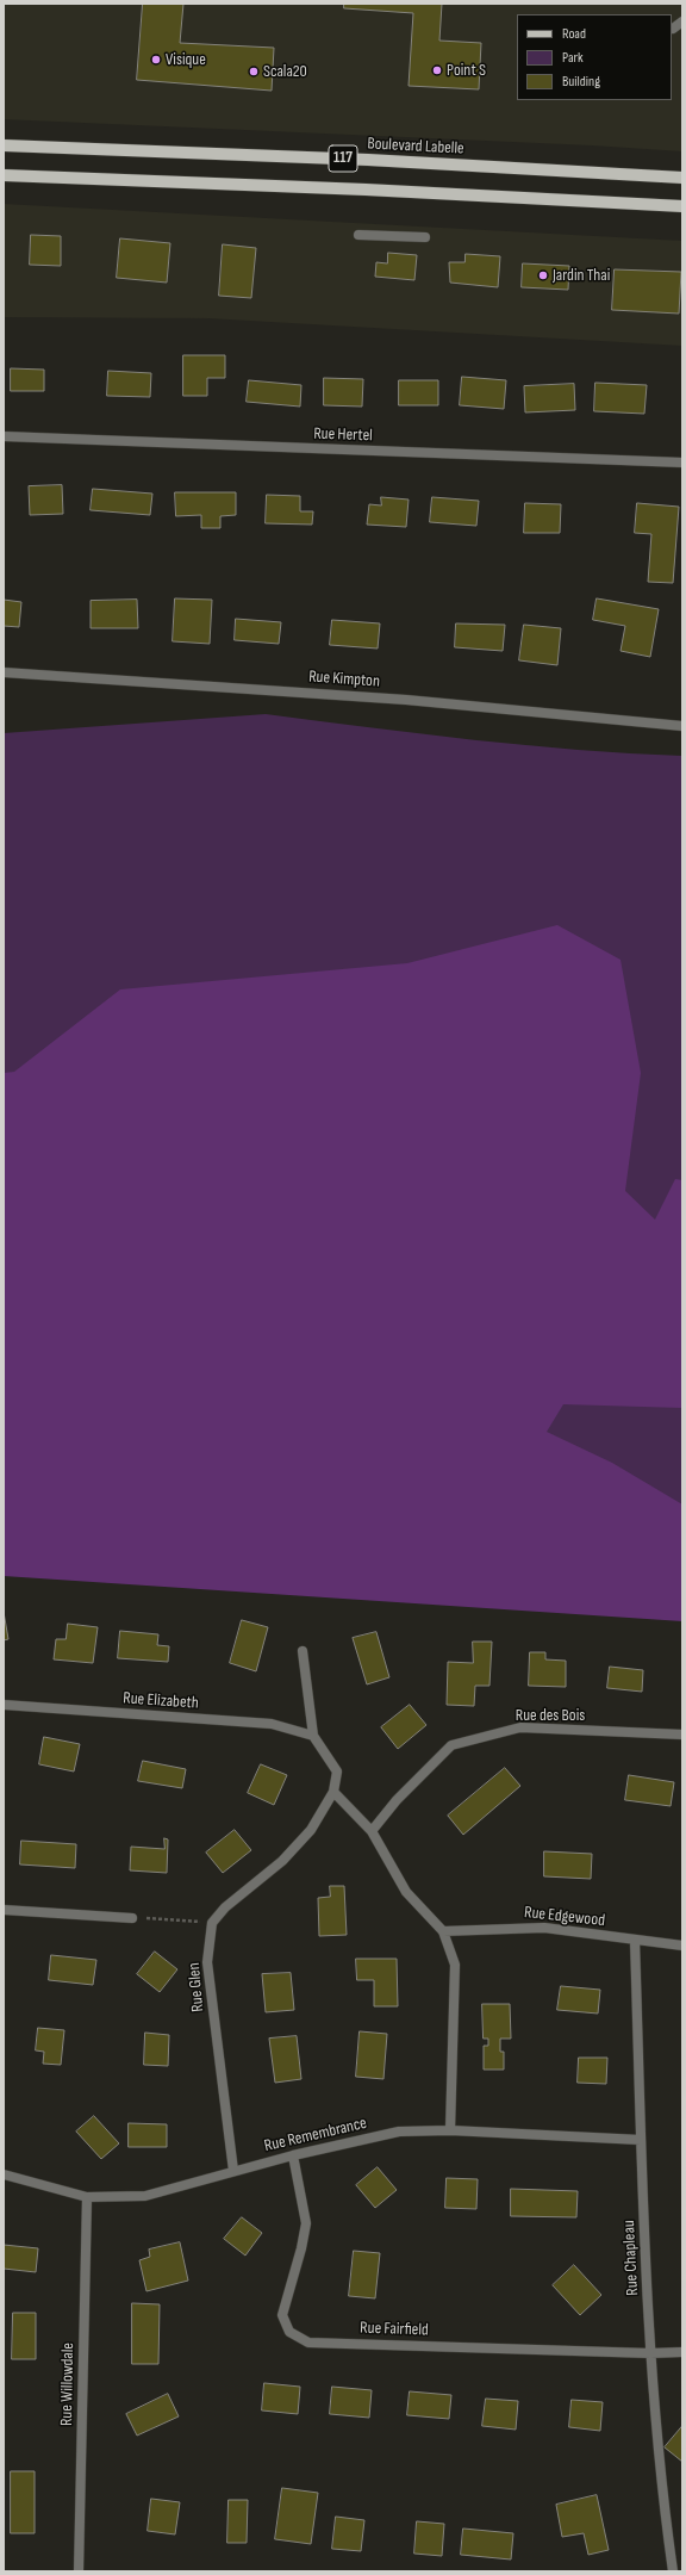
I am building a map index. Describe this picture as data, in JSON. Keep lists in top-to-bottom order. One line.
{"streets":{"main road":["Boulevard Labelle","117"],"street":["Rue Hertel","Rue Kimpton","Rue Elizabeth","Rue des Bois","Rue Edgewood","Rue Glen","Rue Remembrance","Rue Chapleau","Rue Fairfield","Rue Willowdale"]},"crossings":[["Rue Edgewood","Rue Chapleau"],["Rue Glen","Rue Remembrance"],["Rue Remembrance","Rue Chapleau"],["Rue Remembrance","Rue Fairfield"],["Rue Remembrance","Rue Willowdale"],["Rue Chapleau","Rue Fairfield"]],"places":["Visique","Point S","Scala20","Jardin Thai"],"legend":["Road","Park","Building"]}
